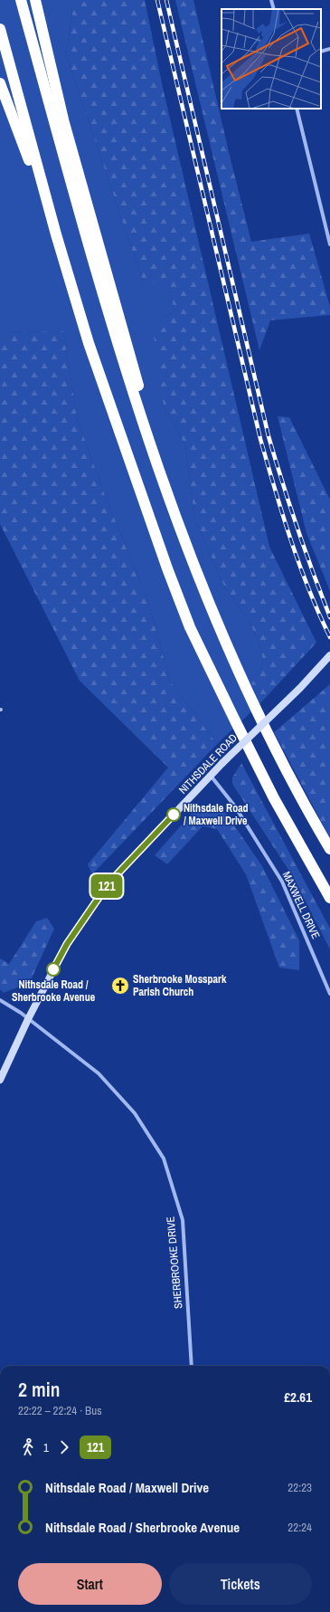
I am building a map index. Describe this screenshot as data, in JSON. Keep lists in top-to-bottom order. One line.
{"streets":{"street":["NITHSDALE ROAD","MAXWELL DRIVE","SHERBROOKE DRIVE"]},"crossings":[["NITHSDALE ROAD","MAXWELL DRIVE"],["NITHSDALE ROAD","SHERBROOKE DRIVE"]],"places":{"other":["Nithsdale Road / Maxwell Drive","Nithsdale Road / Sherbrooke Avenue"],"church":["Sherbrooke Mosspark Parish Church"]},"lines":["bus line 121"],"page":{"on_map":"121","heading":["2 min","22:22 – 22:24 · Bus","£2.61"],"legs":["1","121"],"list":[{"name":"Nithsdale Road / Maxwell Drive","value":"22:23"},{"name":"Nithsdale Road / Sherbrooke Avenue","value":"22:24"}],"buttons":["Start","Tickets"]}}
